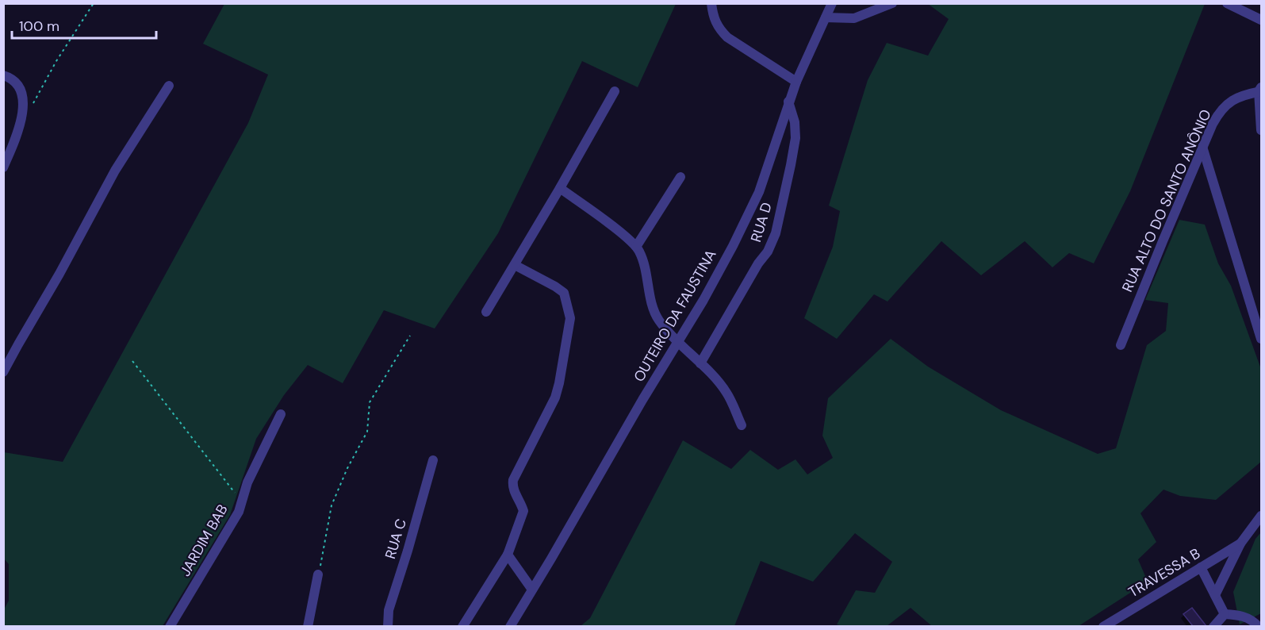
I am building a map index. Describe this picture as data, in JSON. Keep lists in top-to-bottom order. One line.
{"streets":{"street":["RUA ALTO DO SANTO ANÔNIO","RUA D","OUTEIRO DA FAUSTINA","RUA C","JARDIM BAB","TRAVESSA B"]},"crossings":[["RUA D","OUTEIRO DA FAUSTINA"]],"scale_bar":"100 m"}
